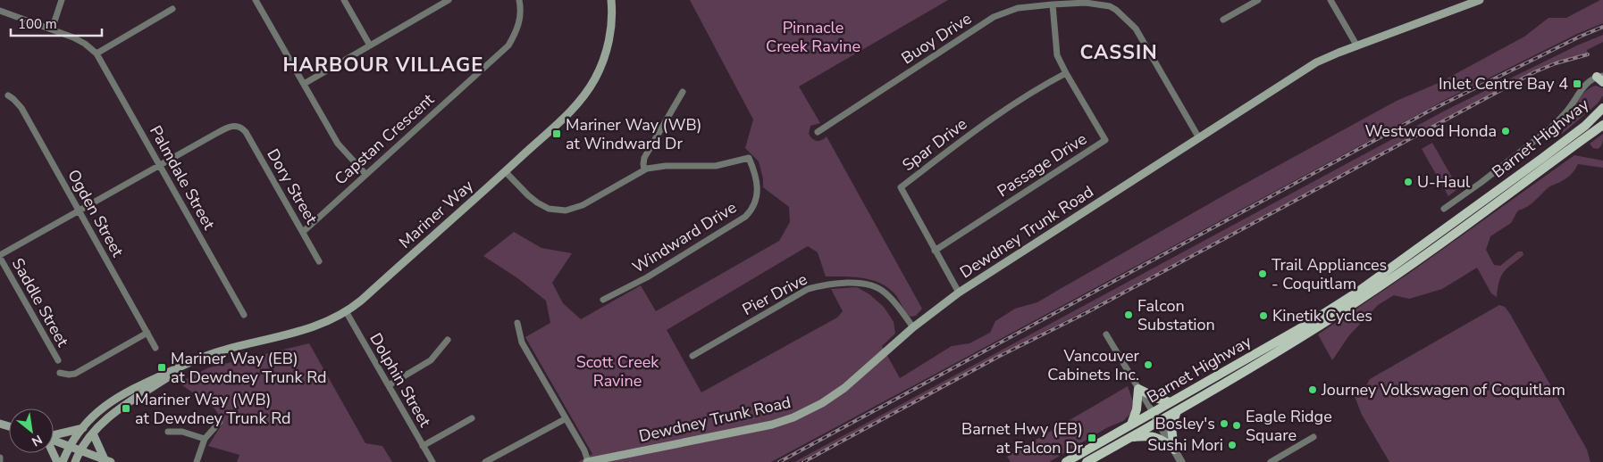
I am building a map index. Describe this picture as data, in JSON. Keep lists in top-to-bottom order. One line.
{"streets":{"main road":["Barnet Highway","Mariner Way","Dewdney Trunk Road"],"street":["Buoy Drive","Capstan Crescent","Spar Drive","Passage Drive","Palmdale Street","Dory Street","Ogden Street","Windward Drive","Pier Drive","Saddle Street","Dolphin Street"]},"crossings":[["Buoy Drive","Passage Drive"],["Buoy Drive","Dewdney Trunk Road"],["Capstan Crescent","Dory Street"],["Spar Drive","Passage Drive"],["Spar Drive","Dewdney Trunk Road"],["Palmdale Street","Dory Street"],["Mariner Way","Windward Drive"],["Mariner Way","Dolphin Street"],["Dewdney Trunk Road","Pier Drive"]],"districts":["CASSIN","HARBOUR VILLAGE"],"parks":["Pinnacle Creek Ravine","Scott Creek Ravine"],"places":{"transit":["Inlet Centre Bay 4","Mariner Way (WB) at Windward Dr","Mariner Way (EB) at Dewdney Trunk Rd","Mariner Way (WB) at Dewdney Trunk Rd","Barnet Hwy (EB) at Falcon Dr"],"other":["Westwood Honda","U-Haul","Trail Appliances - Coquitlam","Falcon Substation","Kinetik Cycles","Vancouver Cabinets Inc.","Journey Volkswagen of Coquitlam","Bosley's","Eagle Ridge Square","Sushi Mori"]},"scale_bar":"100 m","north":"bottom right"}
